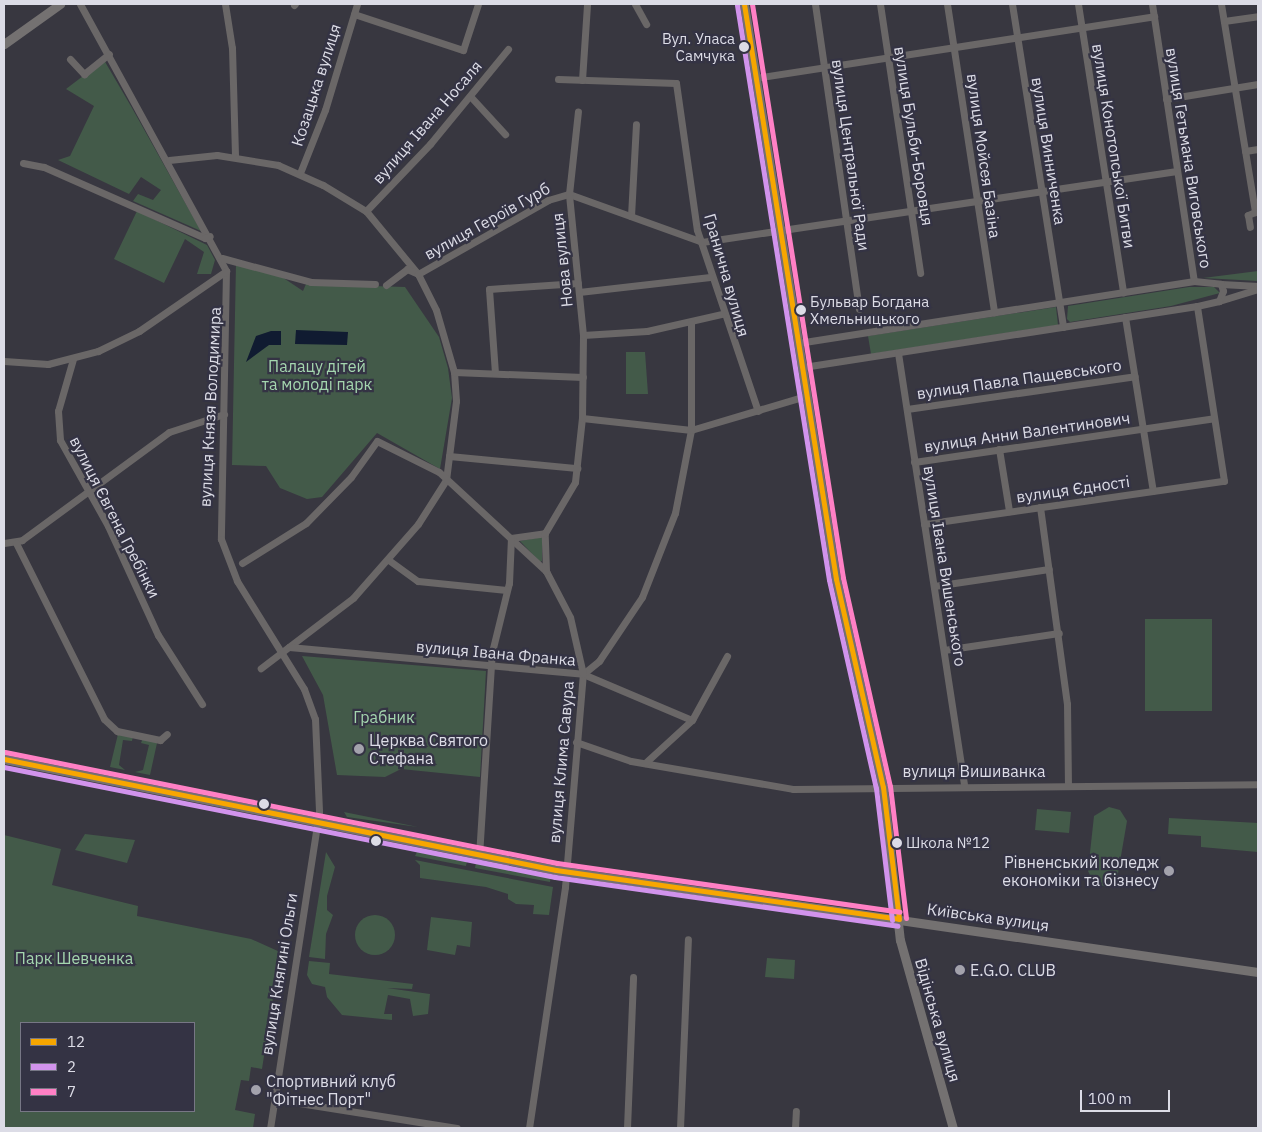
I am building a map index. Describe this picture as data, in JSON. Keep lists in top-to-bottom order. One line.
{"streets":{"main road":["Київська вулиця","Відінська вулиця"],"street":["Козацька вулиця","вулиця Івана Носаля","вулиця Бульби-Боровця","вулиця Конотопської Битви","вулиця Винниченка","вулиця Центральної Ради","вулиця Мойсея Базіна","вулиця Гетьмана Виговського","вулиця Героїв Гурб","Нова вулиця","Гранична вулиця","вулиця Павла Пащевського","вулиця Князя Володимира","вулиця Анни Валентинович","вулиця Єдності","вулиця Євгена Гребінки","вулиця Івана Вишенського","вулиця Івана Франка","вулиця Клима Савура","вулиця Вишиванка","вулиця Княгині Ольги"]},"crossings":[["вулиця Бульби-Боровця","вулиця Героїв Гурб"],["вулиця Конотопської Битви","вулиця Героїв Гурб"],["вулиця Винниченка","вулиця Героїв Гурб"],["вулиця Центральної Ради","вулиця Героїв Гурб"],["вулиця Мойсея Базіна","вулиця Героїв Гурб"],["вулиця Гетьмана Виговського","вулиця Героїв Гурб"],["вулиця Героїв Гурб","Нова вулиця"],["вулиця Героїв Гурб","Гранична вулиця"],["вулиця Героїв Гурб","Відінська вулиця"],["вулиця Павла Пащевського","вулиця Івана Вишенського"],["вулиця Князя Володимира","Київська вулиця"],["вулиця Князя Володимира","вулиця Княгині Ольги"],["вулиця Анни Валентинович","вулиця Єдності"],["вулиця Анни Валентинович","вулиця Івана Вишенського"],["вулиця Єдності","вулиця Івана Вишенського"],["вулиця Івана Вишенського","вулиця Вишиванка"],["вулиця Івана Франка","вулиця Клима Савура"],["вулиця Клима Савура","вулиця Вишиванка"],["вулиця Клима Савура","Київська вулиця"],["вулиця Вишиванка","Відінська вулиця"],["Київська вулиця","вулиця Княгині Ольги"],["Київська вулиця","Відінська вулиця"]],"parks":["Палацу дітей та молоді парк","Грабник","Парк Шевченка"],"places":["Вул. Уласа Самчука","Бульвар Богдана Хмельницького","Церква Святого Стефана","Школа №12","Рівненський коледж економіки та бізнесу","E.G.O. CLUB","Спортивний клуб \"Фітнес Порт\""],"lines":["transit line 12","transit line 7","transit line 2"],"legend":["12","2","7"],"scale_bar":"100 m"}
